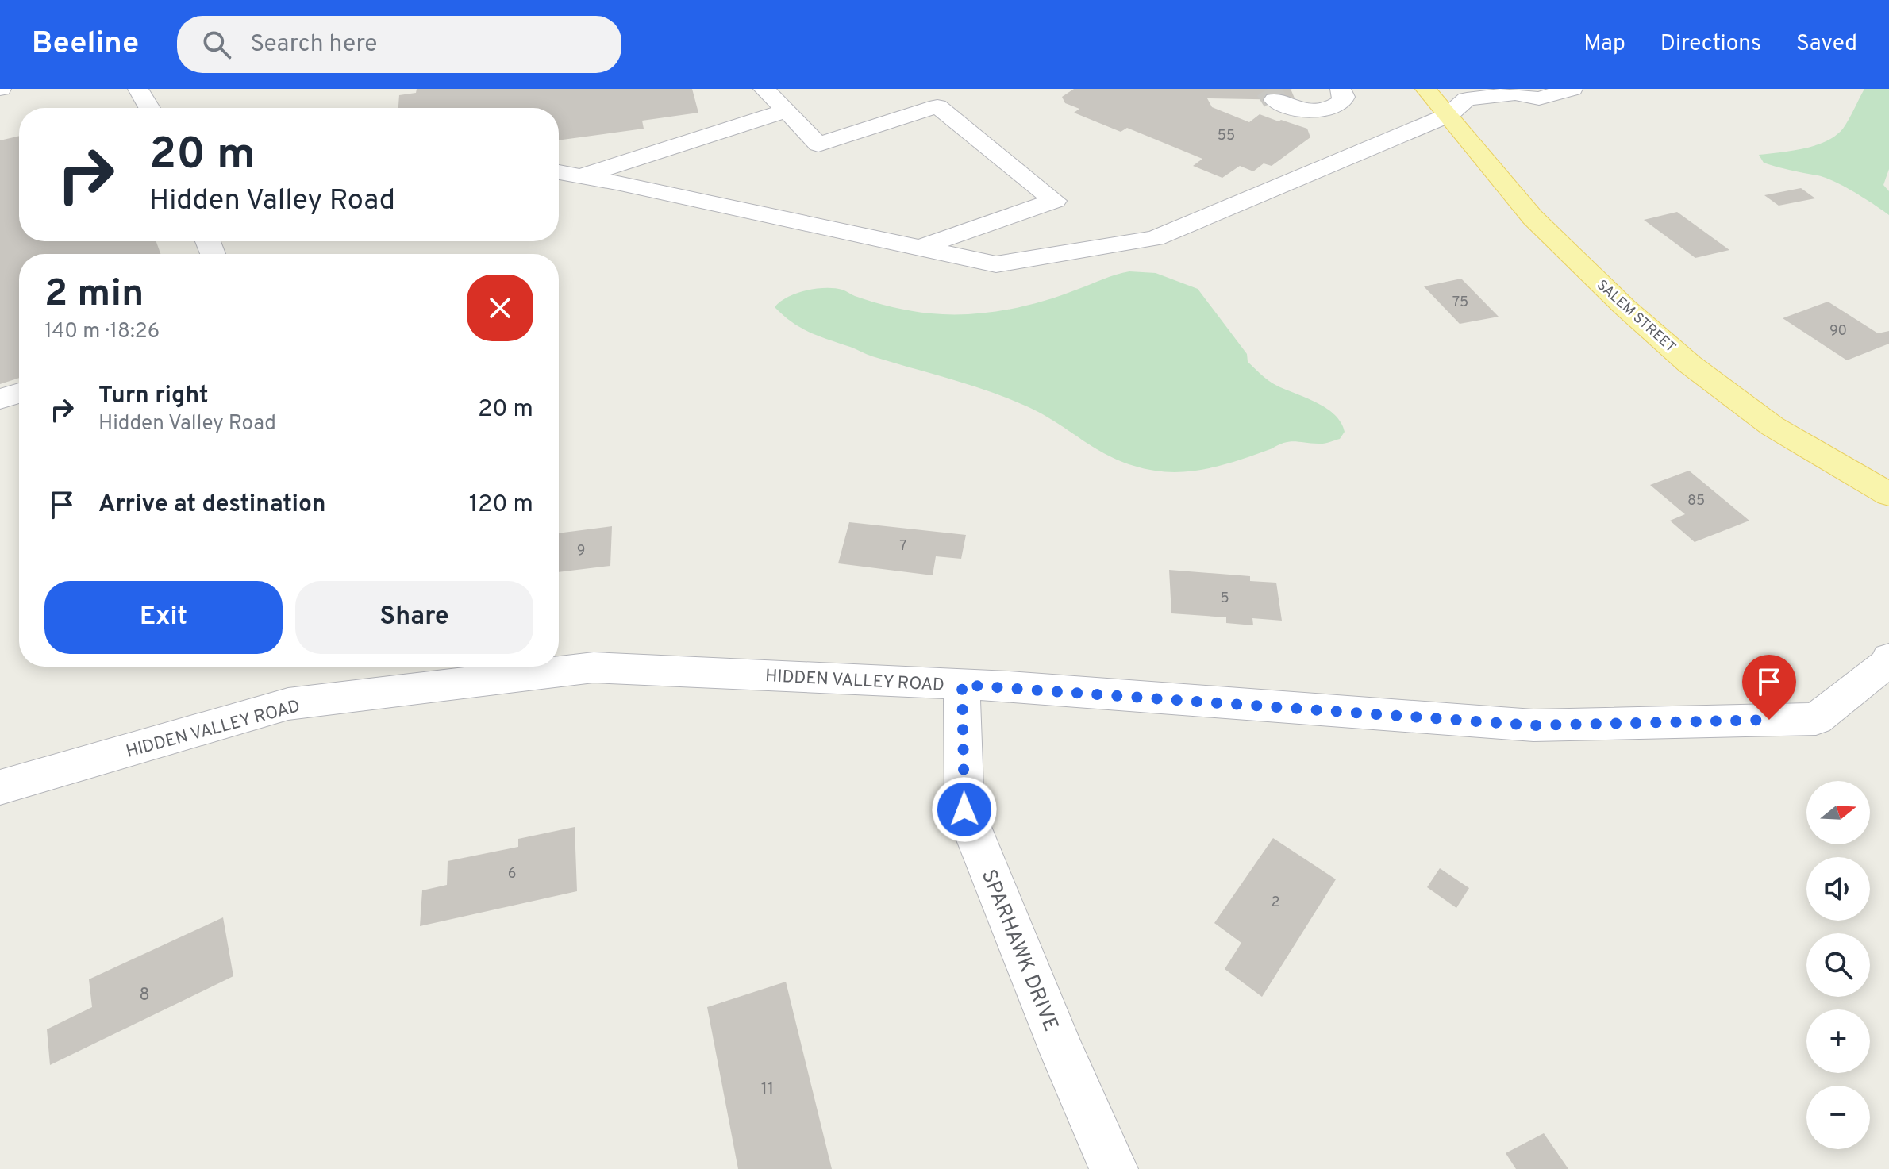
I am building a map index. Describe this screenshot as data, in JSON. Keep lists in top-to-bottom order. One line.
{"streets":{"main road":["SALEM STREET"],"street":["HIDDEN VALLEY ROAD","SPARHAWK DRIVE"]},"crossings":[["HIDDEN VALLEY ROAD","SPARHAWK DRIVE"]],"house_numbers":["55","75","90","85","7","9","5","6","2","8","11"],"north":"right","page":{"header":"Beeline","search":"Search here","nav":["Map","Directions","Saved"],"turn":["20 m","Hidden Valley Road"],"heading":["2 min","140 m · 18:26"],"list":[{"name":"Turn right","note":"Hidden Valley Road","value":"20 m"},{"name":"Arrive at destination","value":"120 m"}],"buttons":["Exit","Share"],"map_buttons":["+","−"]}}
